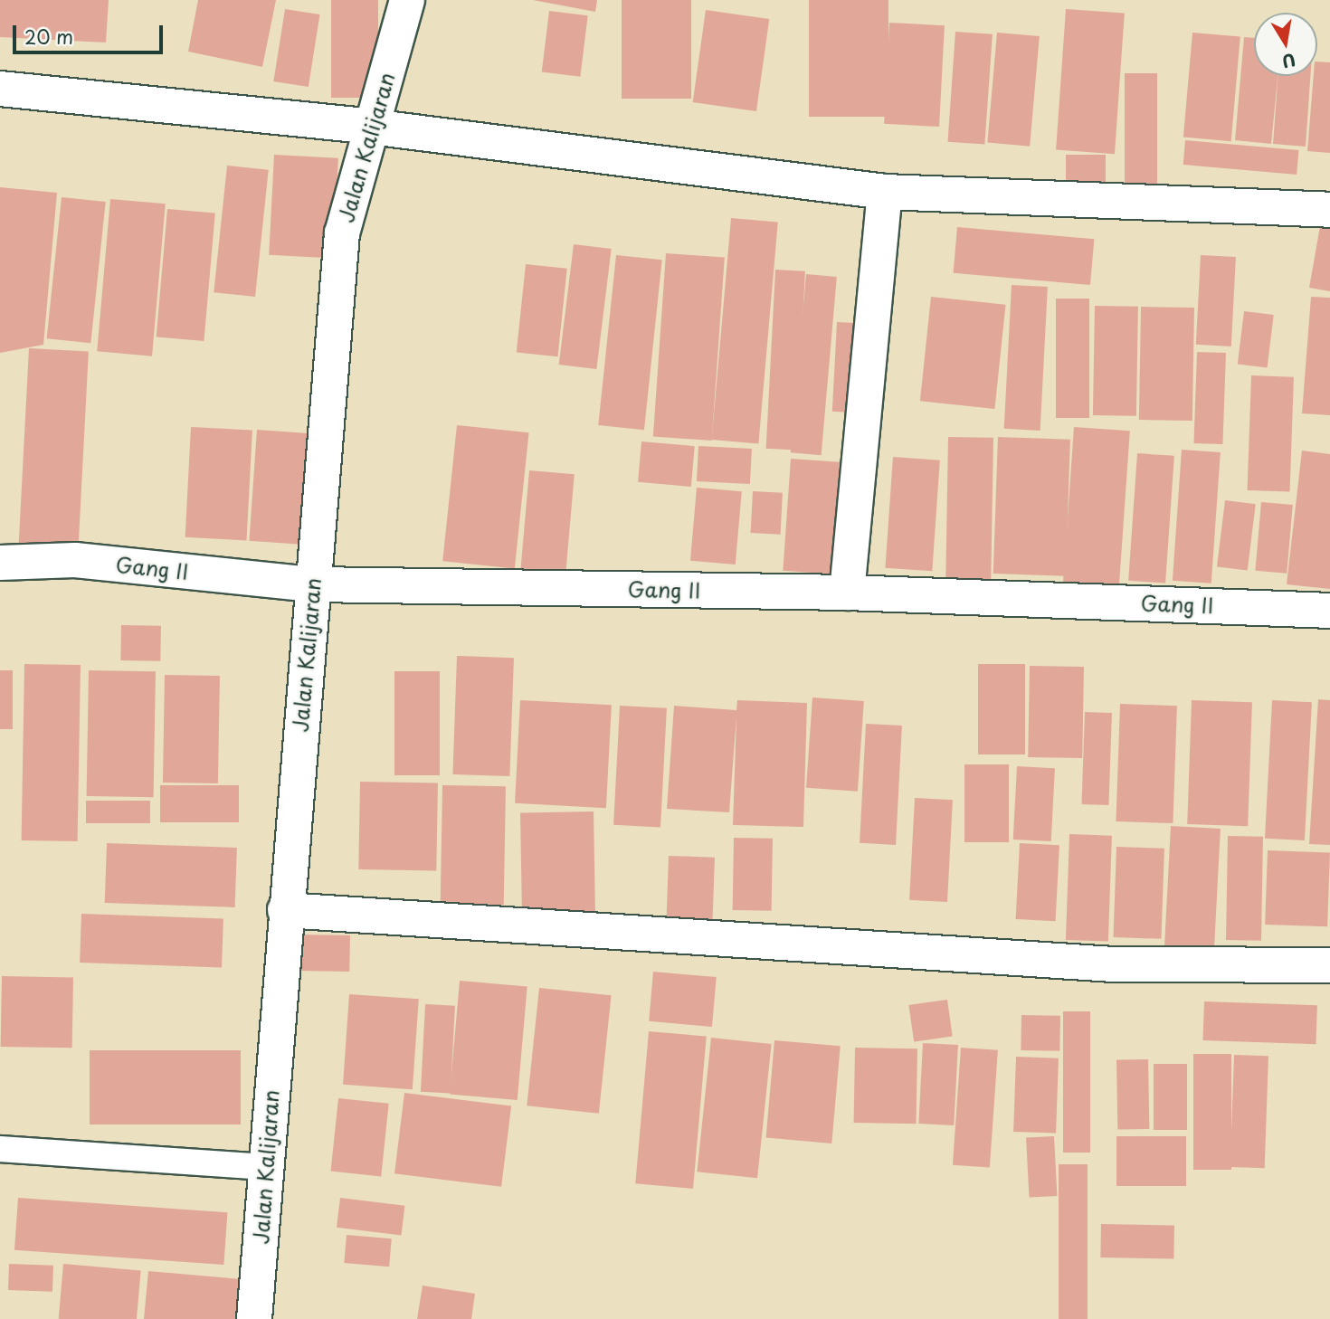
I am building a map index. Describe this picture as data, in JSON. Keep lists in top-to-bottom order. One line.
{"streets":{"street":["Jalan Kalijaran","Gang II"]},"crossings":[["Jalan Kalijaran","Gang II"]],"scale_bar":"20 m","north":"bottom"}
